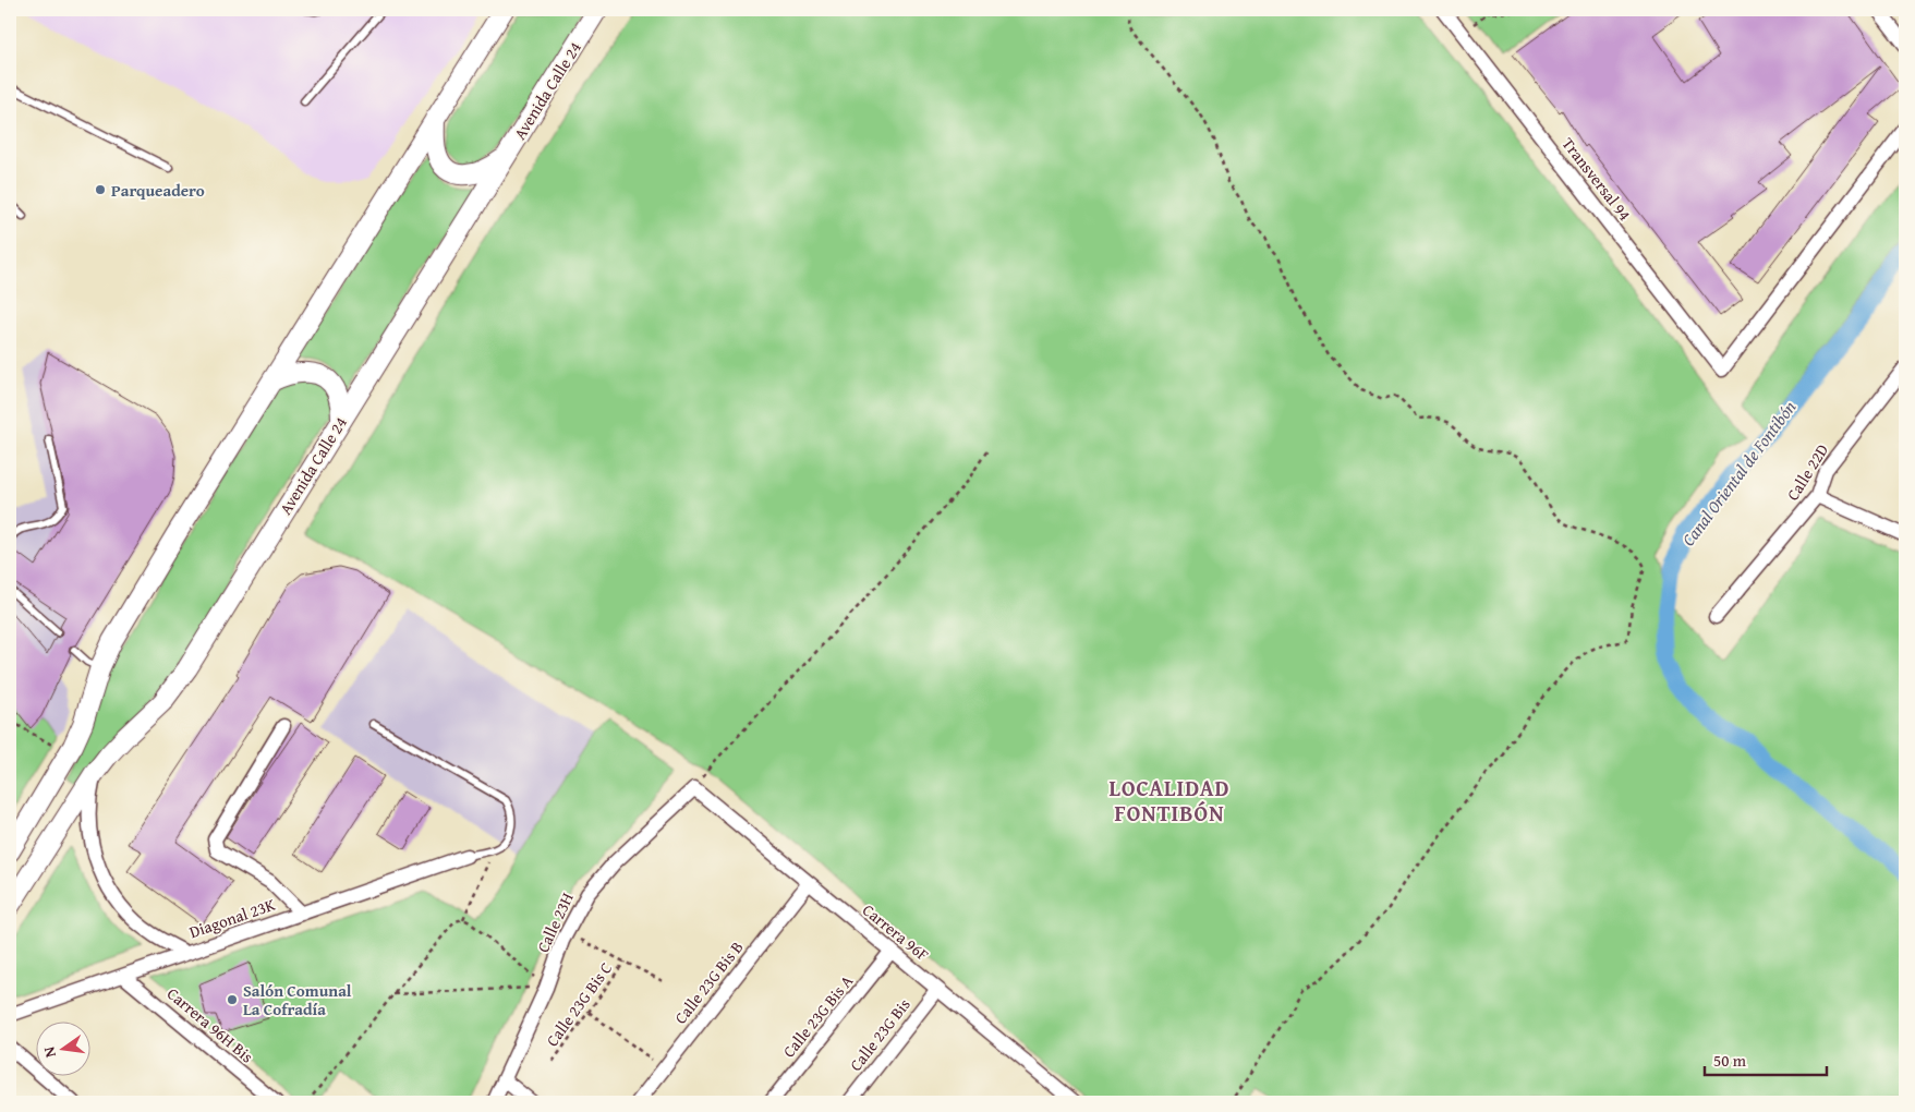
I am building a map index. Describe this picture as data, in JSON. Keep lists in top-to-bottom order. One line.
{"streets":{"main road":["Avenida Calle 24"],"street":["Transversal 94","Calle 22D","Diagonal 23K","Calle 23H","Carrera 96F","Calle 23G Bis B","Calle 23G Bis A","Carrera 96H Bis","Calle 23G Bis"],"path":["Calle 23G Bis C"]},"crossings":[["Diagonal 23K","Carrera 96H Bis"],["Calle 23H","Carrera 96F"],["Carrera 96F","Calle 23G Bis B"],["Carrera 96F","Calle 23G Bis A"],["Carrera 96F","Calle 23G Bis"]],"districts":["LOCALIDAD FONTIBÓN"],"water":["Canal Oriental de Fontibón"],"places":["Parqueadero","Salón Comunal La Cofradía"],"scale_bar":"50 m","north":"left"}
